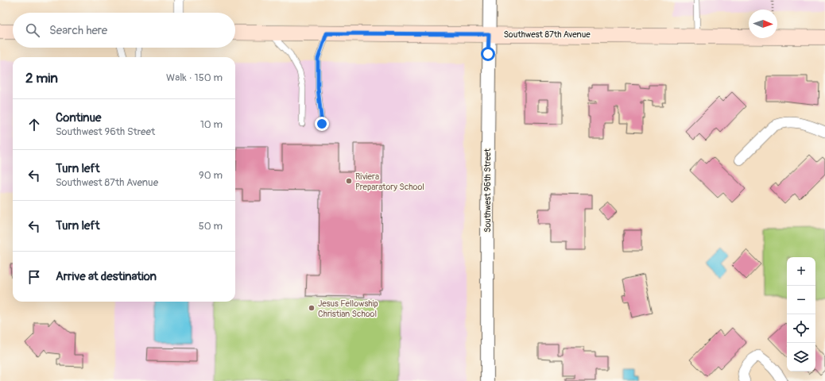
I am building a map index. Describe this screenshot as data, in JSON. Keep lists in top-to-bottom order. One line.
{"streets":{"main road":["Southwest 87th Avenue"],"street":["Southwest 96th Street"]},"crossings":[["Southwest 87th Avenue","Southwest 96th Street"]],"places":["Riviera Preparatory School","Jesus Fellowship Christian School"],"north":"right","page":{"search":"Search here","heading":["2 min","Walk · 150 m"],"list":[["Continue","Southwest 96th Street","10 m"],["Turn left","Southwest 87th Avenue","90 m"],["Turn left","50 m"],"Arrive at destination"],"map_buttons":["+","−"]}}
